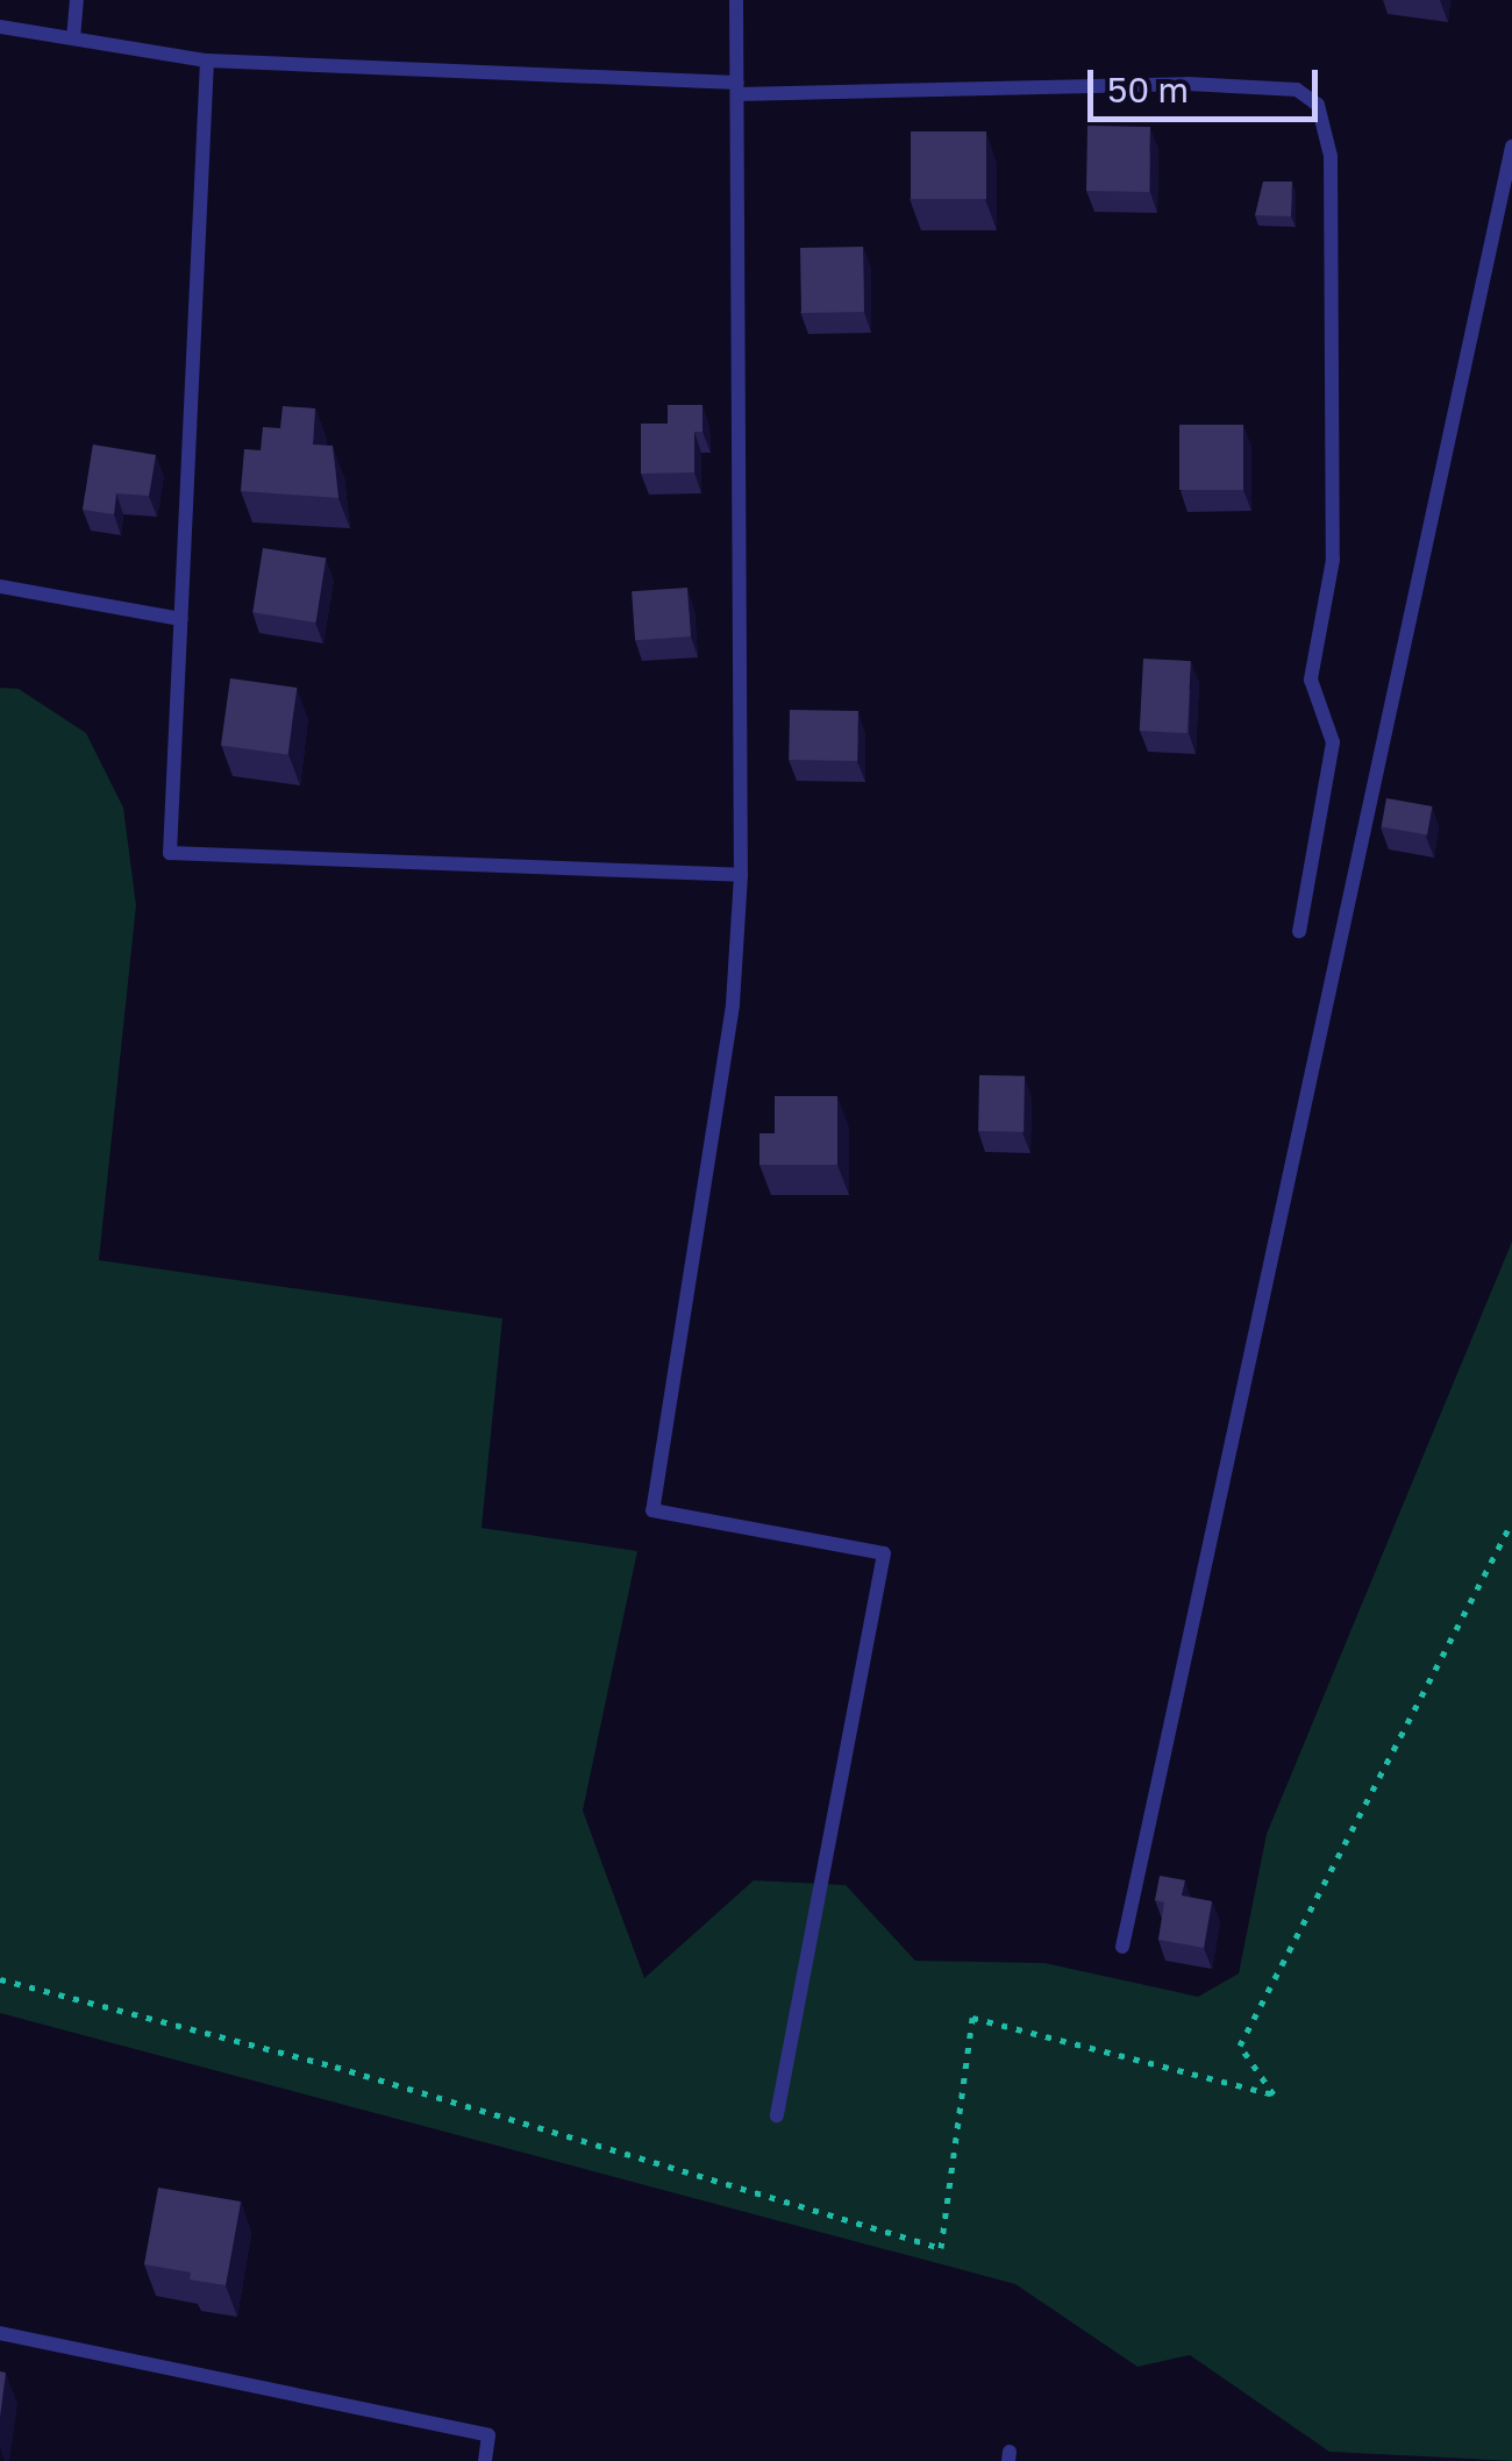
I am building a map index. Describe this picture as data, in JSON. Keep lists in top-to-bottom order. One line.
{"scale_bar":"50 m"}
